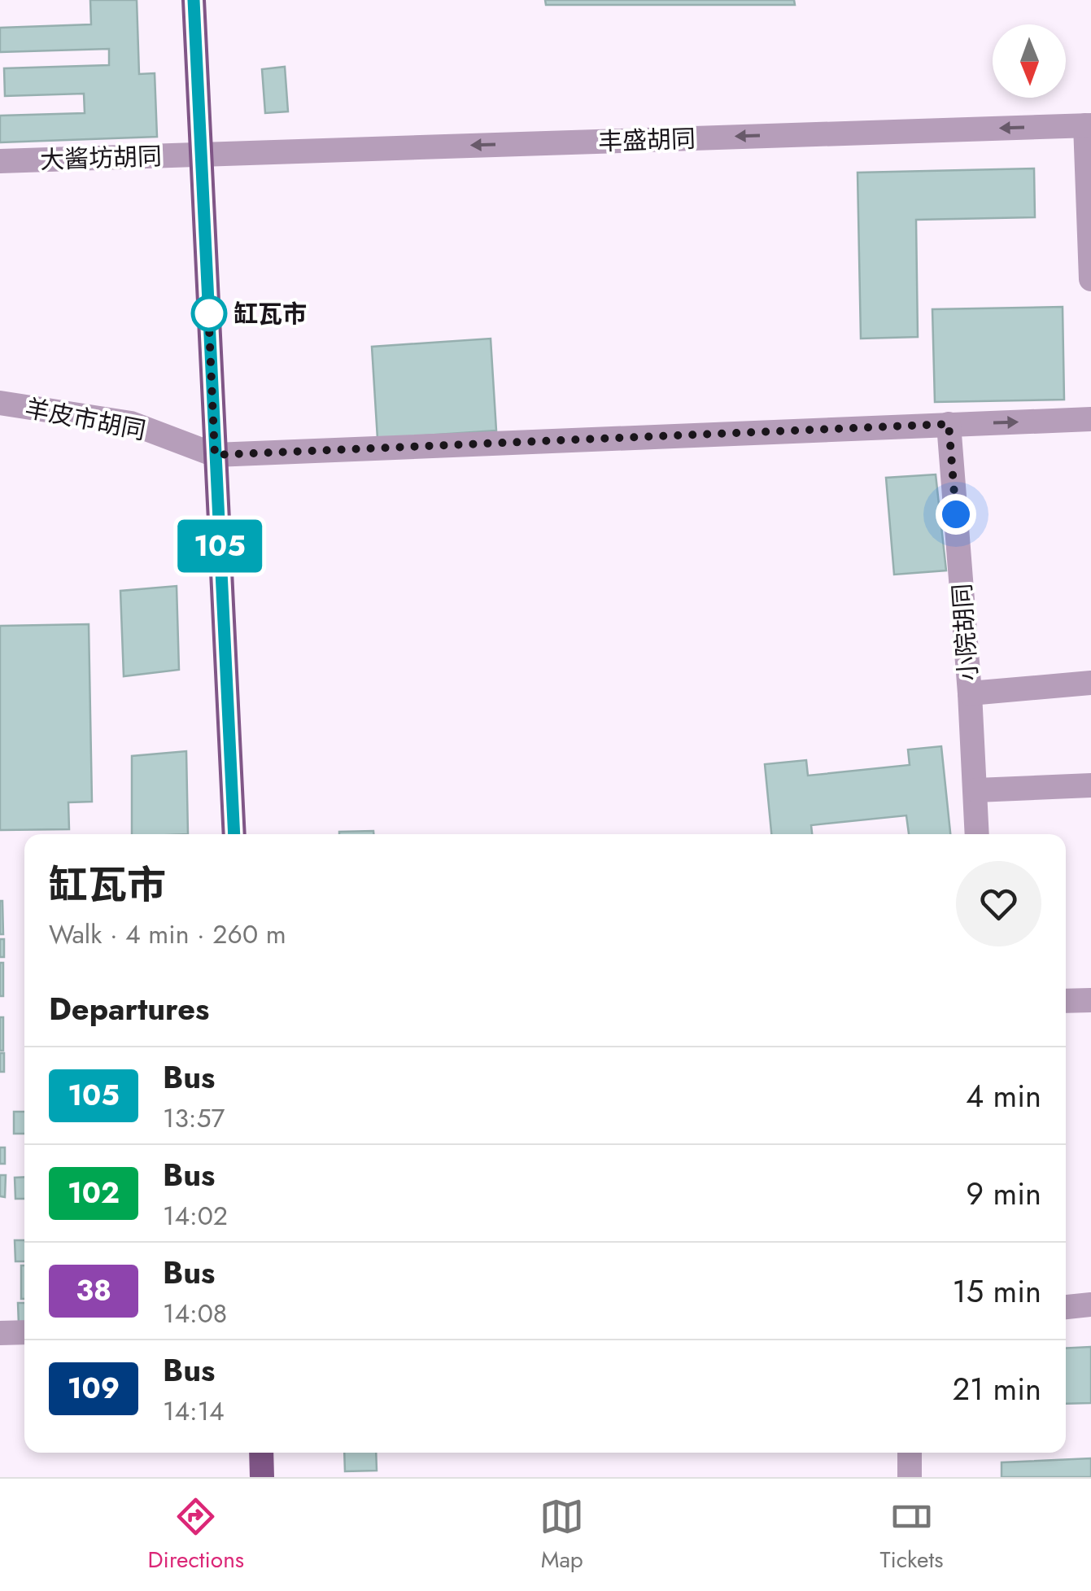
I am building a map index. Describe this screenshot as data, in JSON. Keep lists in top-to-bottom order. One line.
{"streets":{"lane":["丰盛胡同","大酱坊胡同","羊皮市胡同","小院胡同"]},"crossings":[["丰盛胡同","大酱坊胡同"]],"one_way":["丰盛胡同"],"places":["缸瓦市"],"lines":["bus line 105"],"north":"bottom","page":{"on_map":"105","heading":[["缸瓦市","Walk · 4 min · 260 m"],"Departures"],"list":[{"mark":"105","name":"Bus","note":"13:57","value":"4 min"},{"mark":"102","name":"Bus","note":"14:02","value":"9 min"},{"mark":"38","name":"Bus","note":"14:08","value":"15 min"},{"mark":"109","name":"Bus","note":"14:14","value":"21 min"}],"tabs":["Directions","Map","Tickets"]}}
